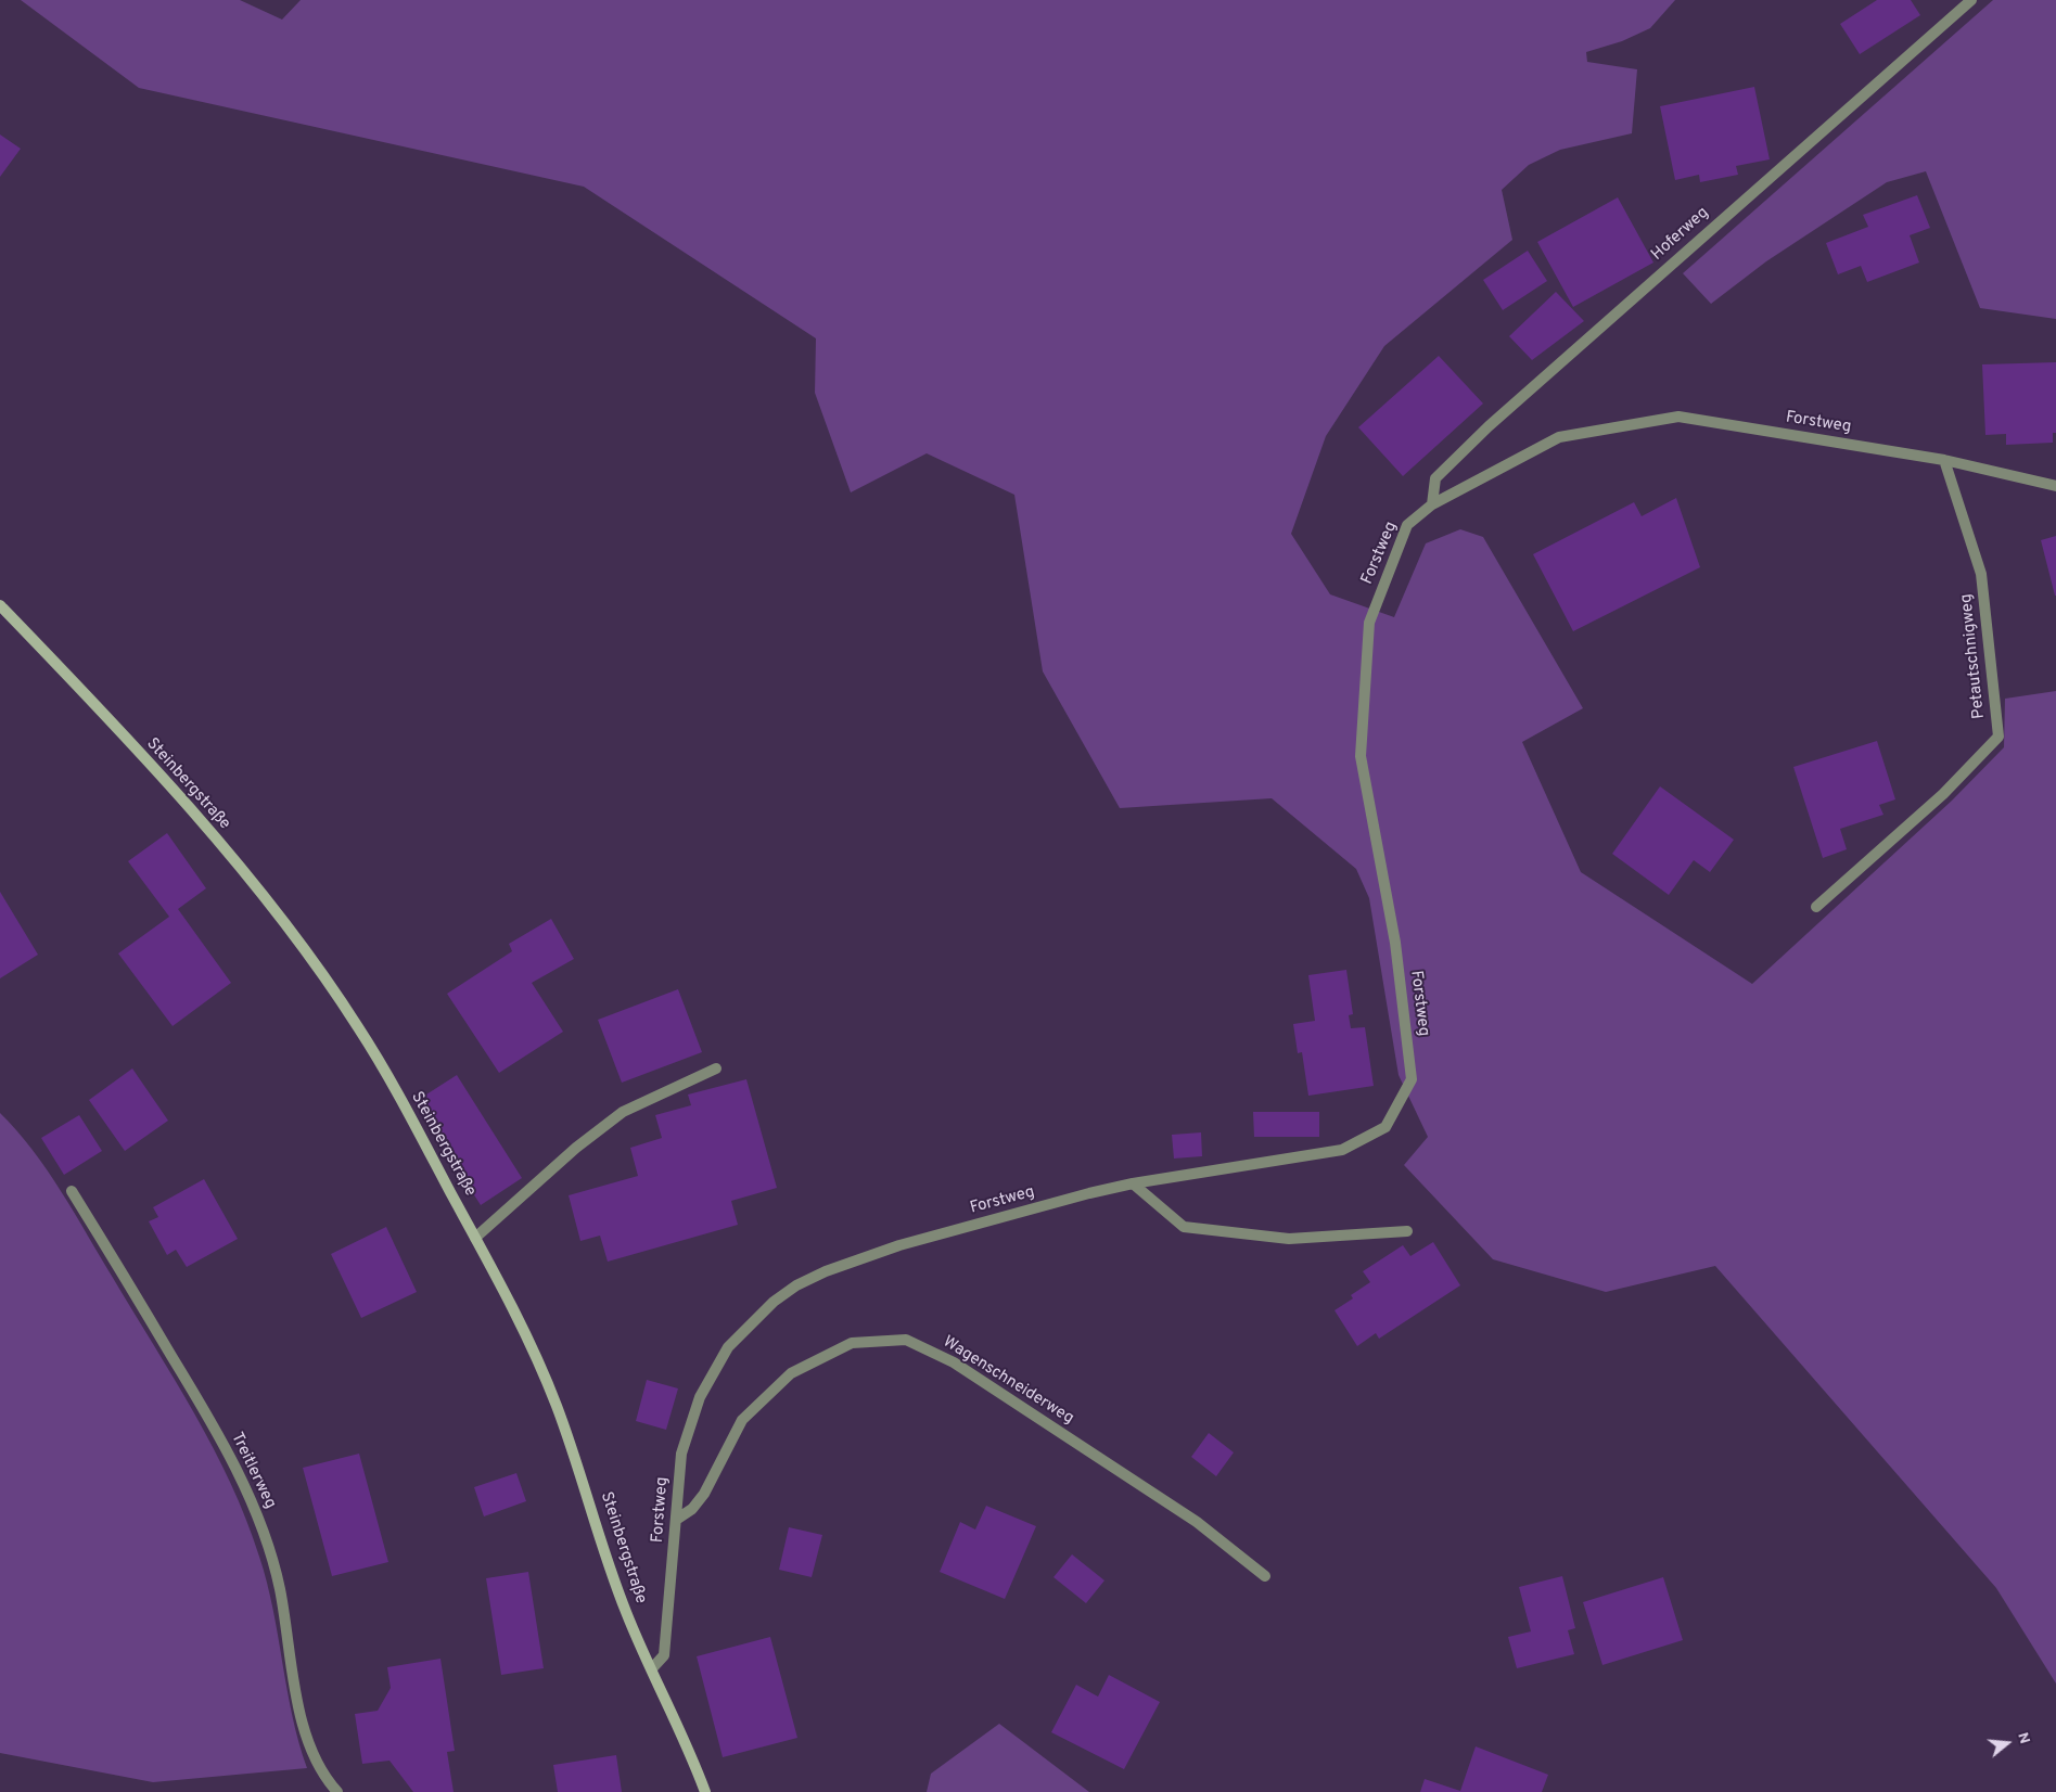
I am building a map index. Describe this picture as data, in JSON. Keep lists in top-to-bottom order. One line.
{"streets":{"main road":["Steinbergstraße"],"street":["Hoferweg","Forstweg","Petautschnigweg","Wagenschneiderweg","Treitlerweg"]},"crossings":[["Hoferweg","Forstweg"],["Forstweg","Petautschnigweg"],["Forstweg","Steinbergstraße"],["Forstweg","Wagenschneiderweg"]],"north":"right"}
